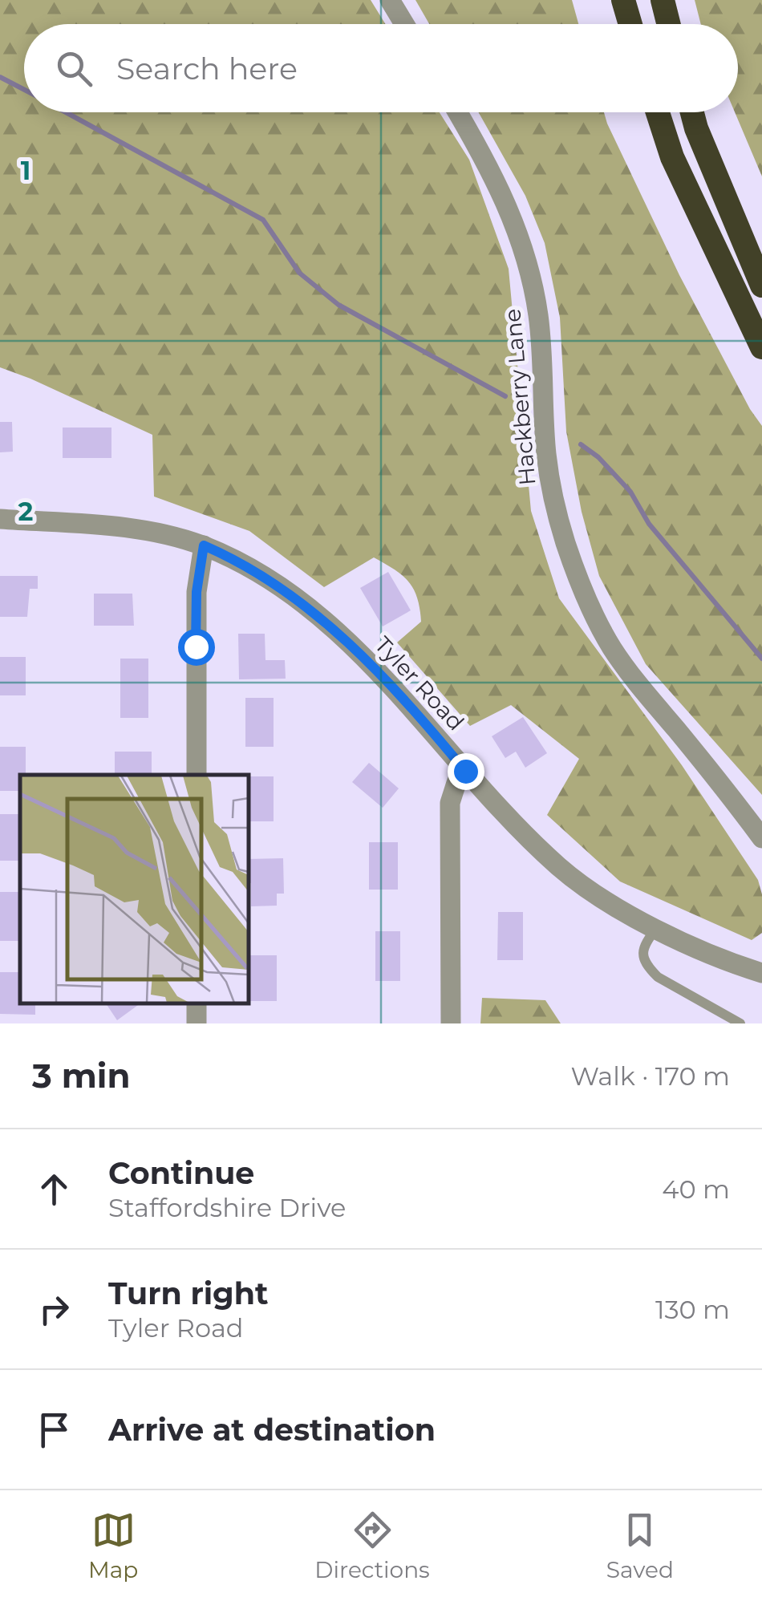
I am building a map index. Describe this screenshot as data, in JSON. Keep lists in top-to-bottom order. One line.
{"streets":{"street":["Hackberry Lane","Tyler Road"]},"page":{"search":"Search here","heading":["3 min","Walk · 170 m"],"list":[["Continue","Staffordshire Drive","40 m"],["Turn right","Tyler Road","130 m"],"Arrive at destination"],"nav":["Map","Directions","Saved"]},"grid":{"rows":["1","2"]}}
